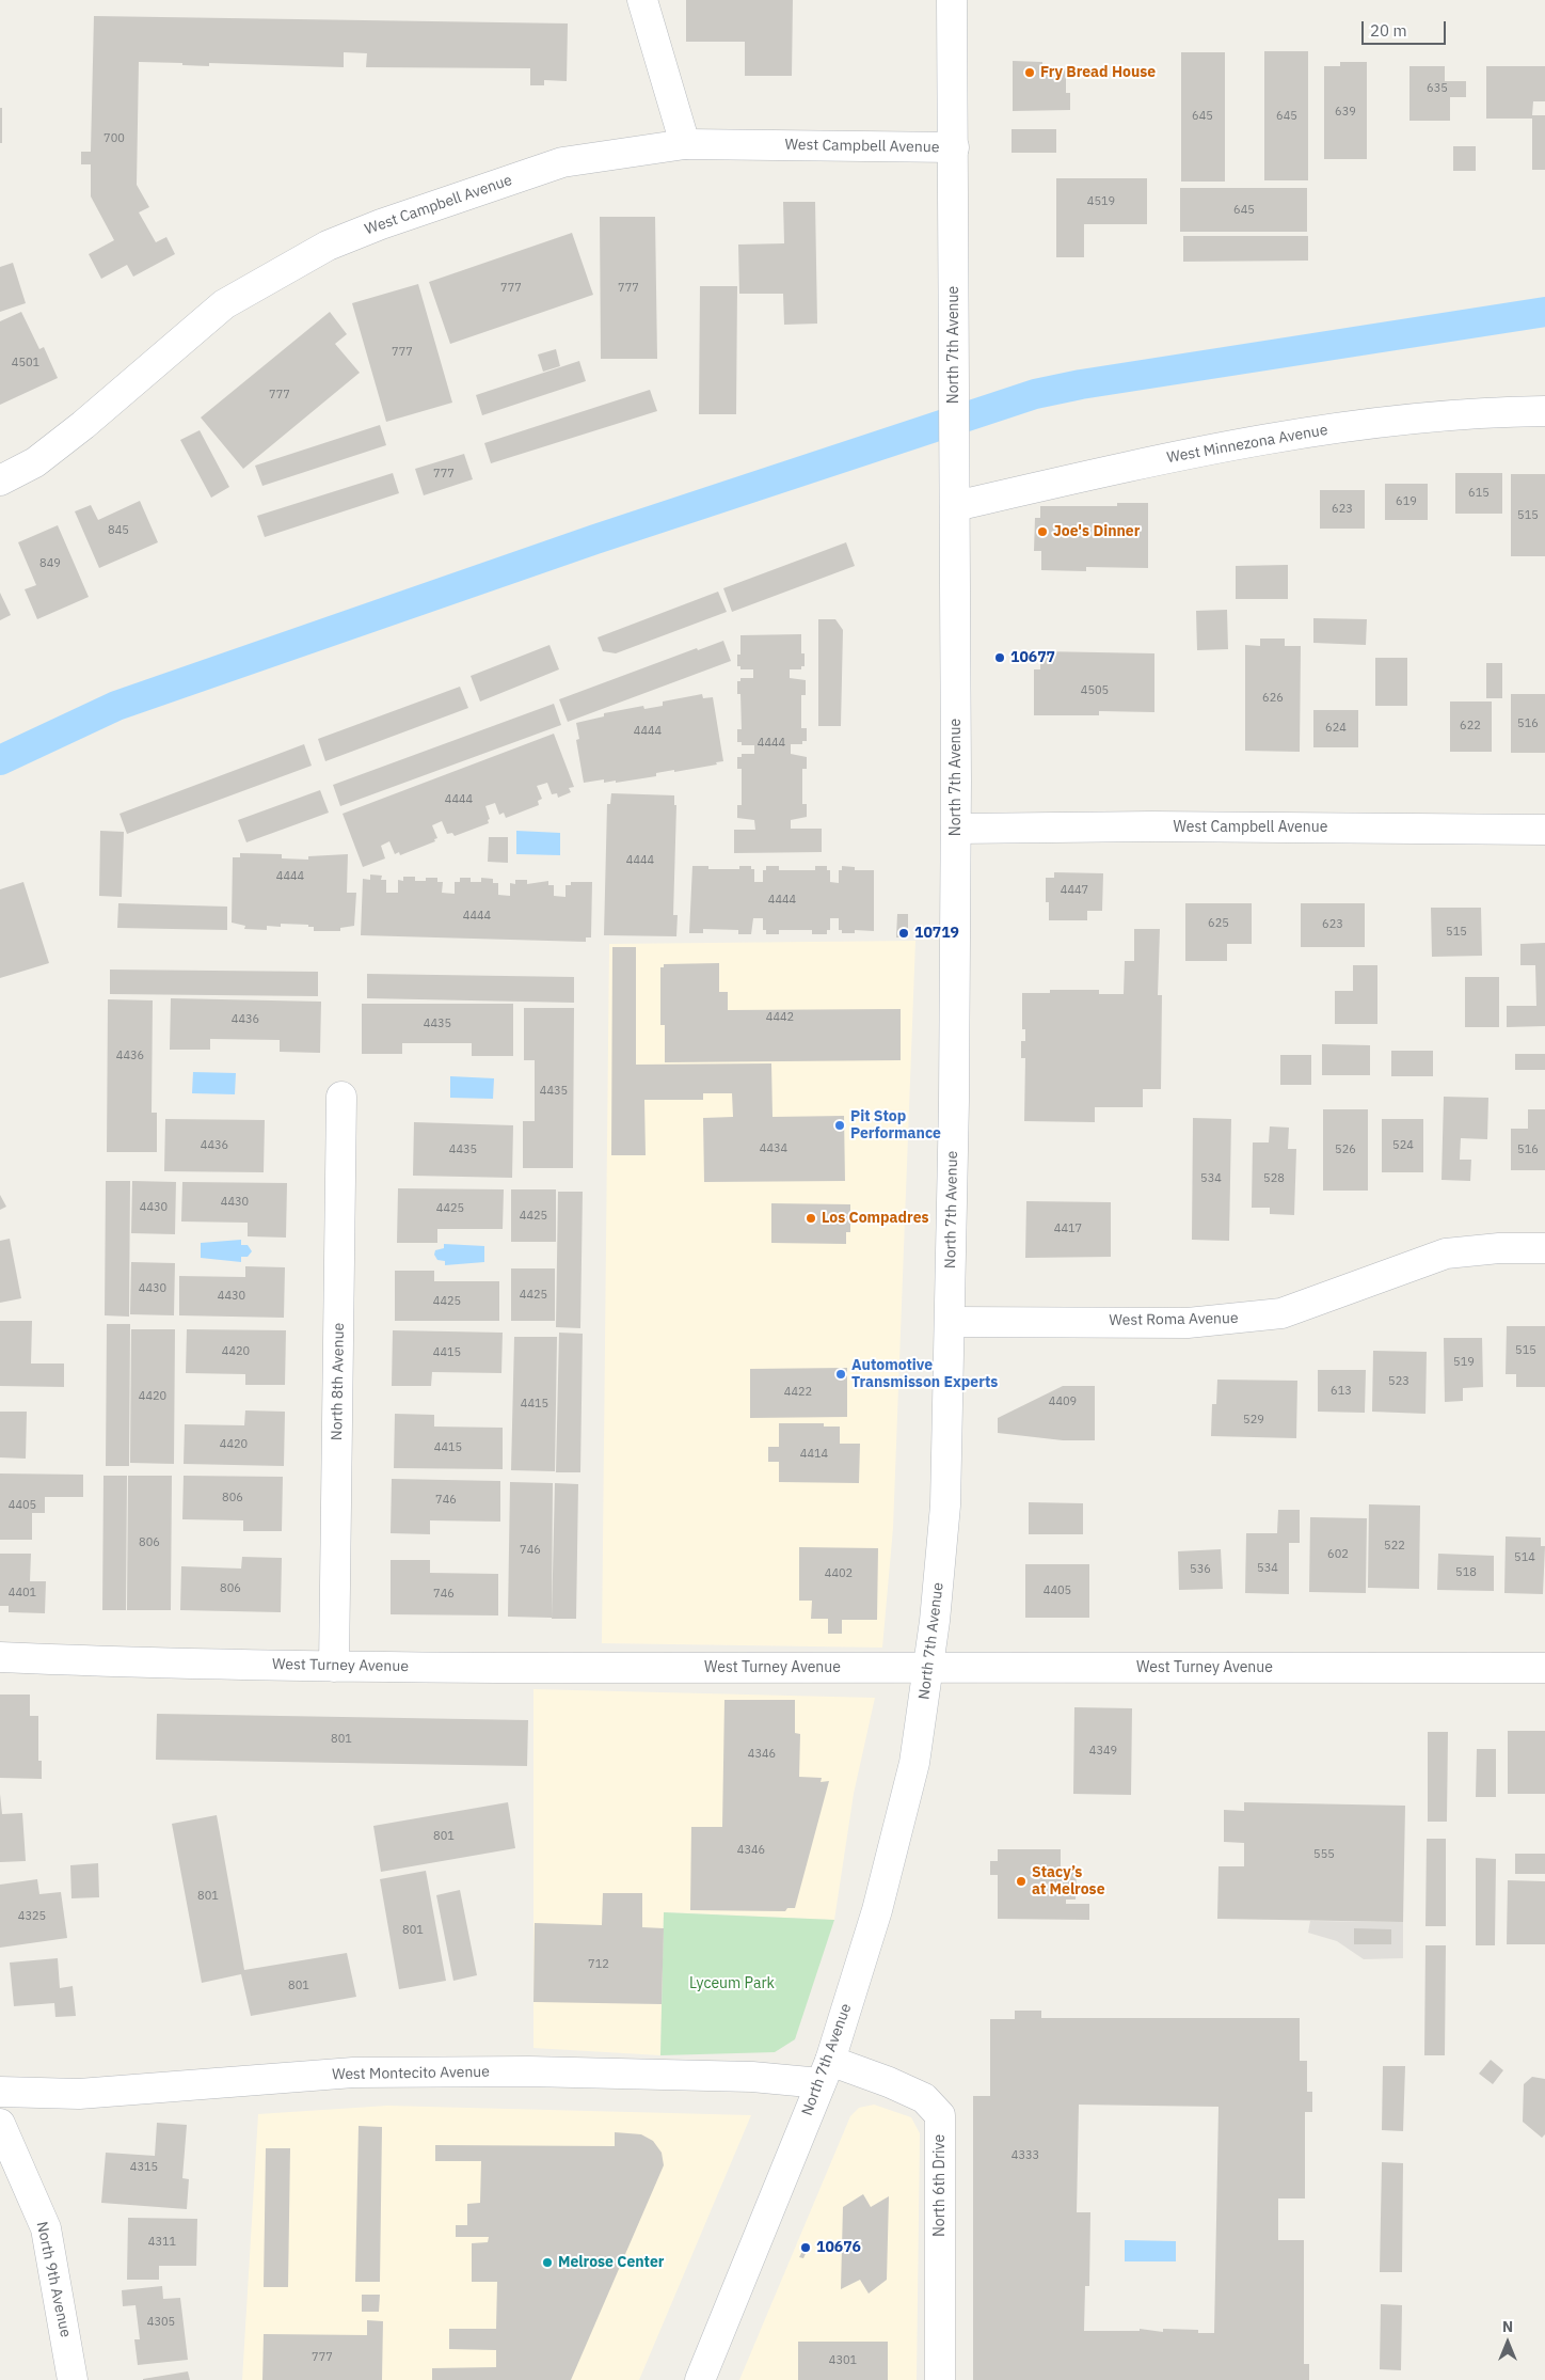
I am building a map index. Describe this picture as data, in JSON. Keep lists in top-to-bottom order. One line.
{"streets":{"street":["West Campbell Avenue","North 7th Avenue","West Minnezona Avenue","West Roma Avenue","North 8th Avenue","West Turney Avenue","West Montecito Avenue","North 6th Drive","North 9th Avenue"]},"crossings":[["West Campbell Avenue","North 7th Avenue"],["North 7th Avenue","West Minnezona Avenue"],["North 7th Avenue","West Roma Avenue"],["North 7th Avenue","West Turney Avenue"],["North 7th Avenue","West Montecito Avenue"],["North 7th Avenue","North 6th Drive"],["North 8th Avenue","West Turney Avenue"],["West Montecito Avenue","North 6th Drive"]],"parks":["Lyceum Park"],"places":["Fry Bread House","Joe's Dinner","10677","10719","Pit Stop Performance","Los Compadres","Automotive Transmisson Experts","Stacy’s at Melrose","10676","Melrose Center"],"house_numbers":["635","639","645","645","700","4519","645","777","777","777","4501","777","777","615","619","623","515","845","849","4505","626","516","622","624","4444","4444","4444","4444","4444","4447","4444","4444","625","623","515","4442","4436","4435","4436","4435","4436","524","4434","4435","526","516","534","528","4430","4430","4425","4425","4417","4430","4425","4430","4425","515","4420","4415","519","523","613","4422","4420","4409","4415","529","4420","4415","4414","806","746","4405","806","522","746","602","514","534","536","518","4402","806","4405","4401","746","801","4349","4346","801","4346","555","801","4325","801","712","801","4333","4315","4311","4305","777","4301"],"scale_bar":"20 m","north":"top"}
